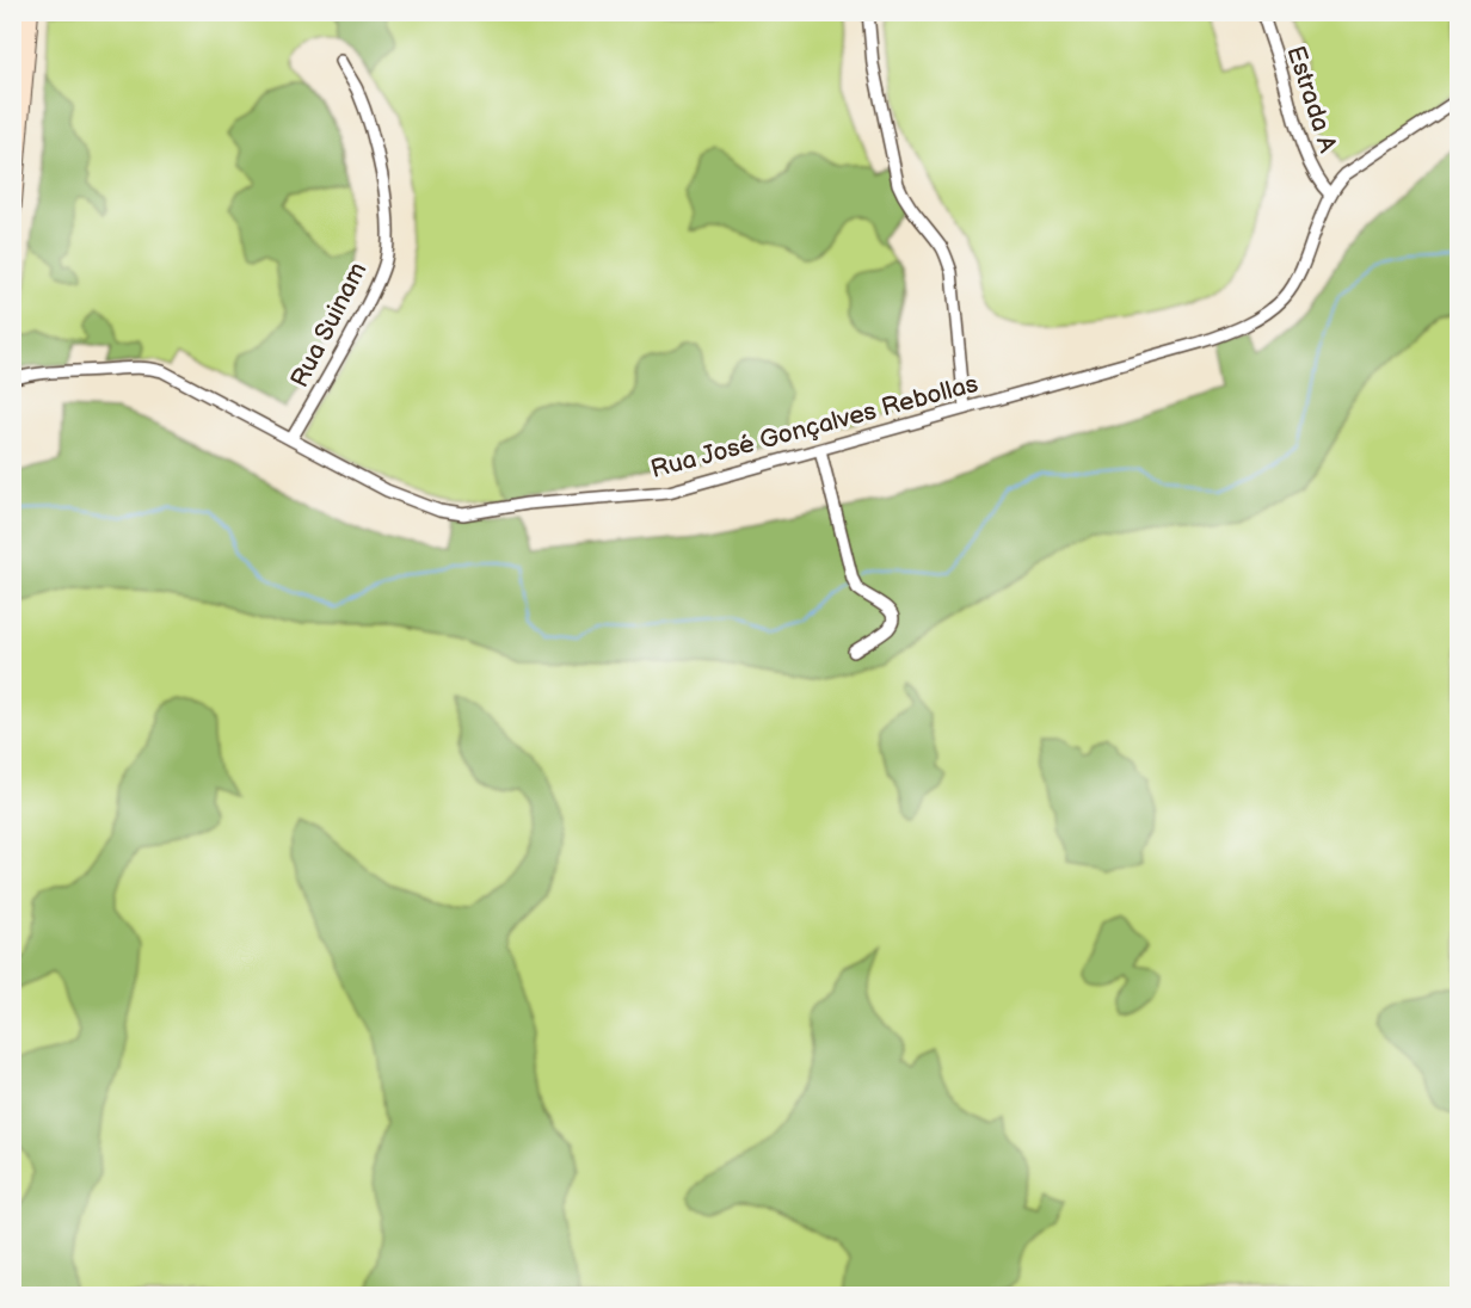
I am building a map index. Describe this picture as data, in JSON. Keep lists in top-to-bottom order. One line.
{"streets":{"street":["Estrada A","Rua Suinam","Rua José Gonçalves Rebollas"]},"crossings":[["Estrada A","Rua José Gonçalves Rebollas"],["Rua Suinam","Rua José Gonçalves Rebollas"]]}
